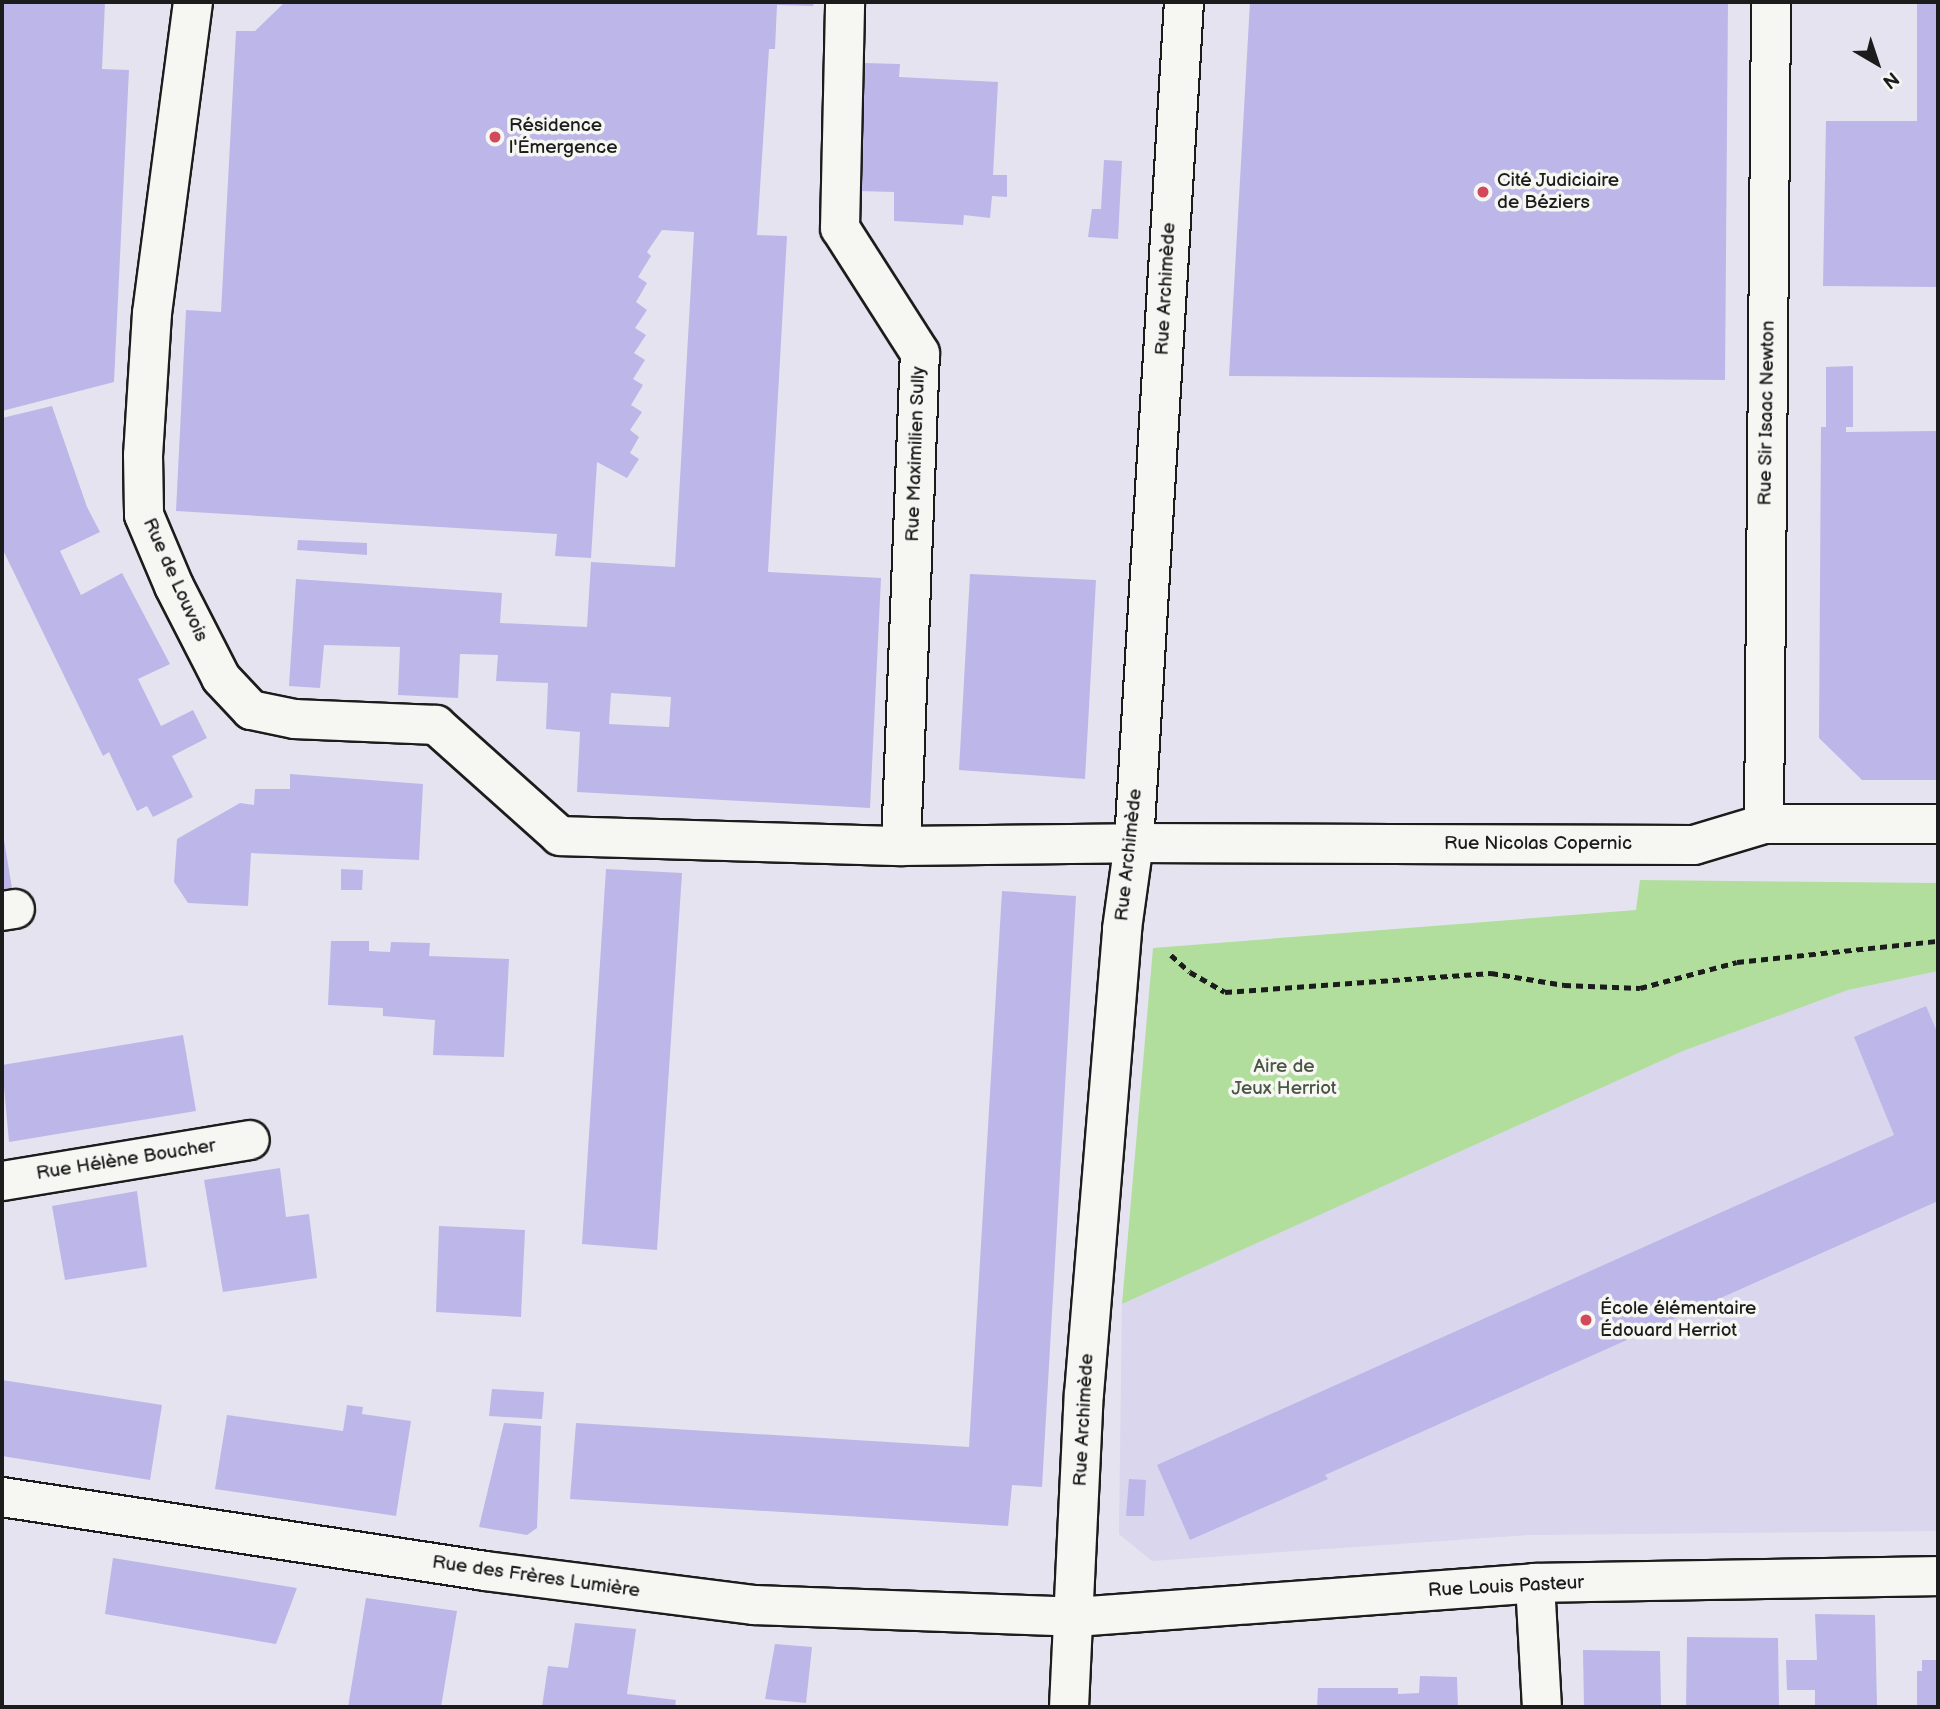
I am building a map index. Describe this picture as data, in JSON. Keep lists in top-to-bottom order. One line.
{"streets":{"street":["Rue Archimède","Rue Sir Isaac Newton","Rue Maximilien Sully","Rue de Louvois","Rue Nicolas Copernic","Rue Hélène Boucher","Rue des Frères Lumière","Rue Louis Pasteur"]},"crossings":[["Rue Archimède","Rue Nicolas Copernic"],["Rue Archimède","Rue des Frères Lumière"],["Rue Archimède","Rue Louis Pasteur"],["Rue Sir Isaac Newton","Rue Nicolas Copernic"],["Rue Maximilien Sully","Rue de Louvois"],["Rue des Frères Lumière","Rue Louis Pasteur"]],"parks":["Aire de Jeux Herriot"],"places":["Résidence l'Émergence","Cité Judiciaire de Béziers","École élémentaire Édouard Herriot"],"north":"bottom right"}
